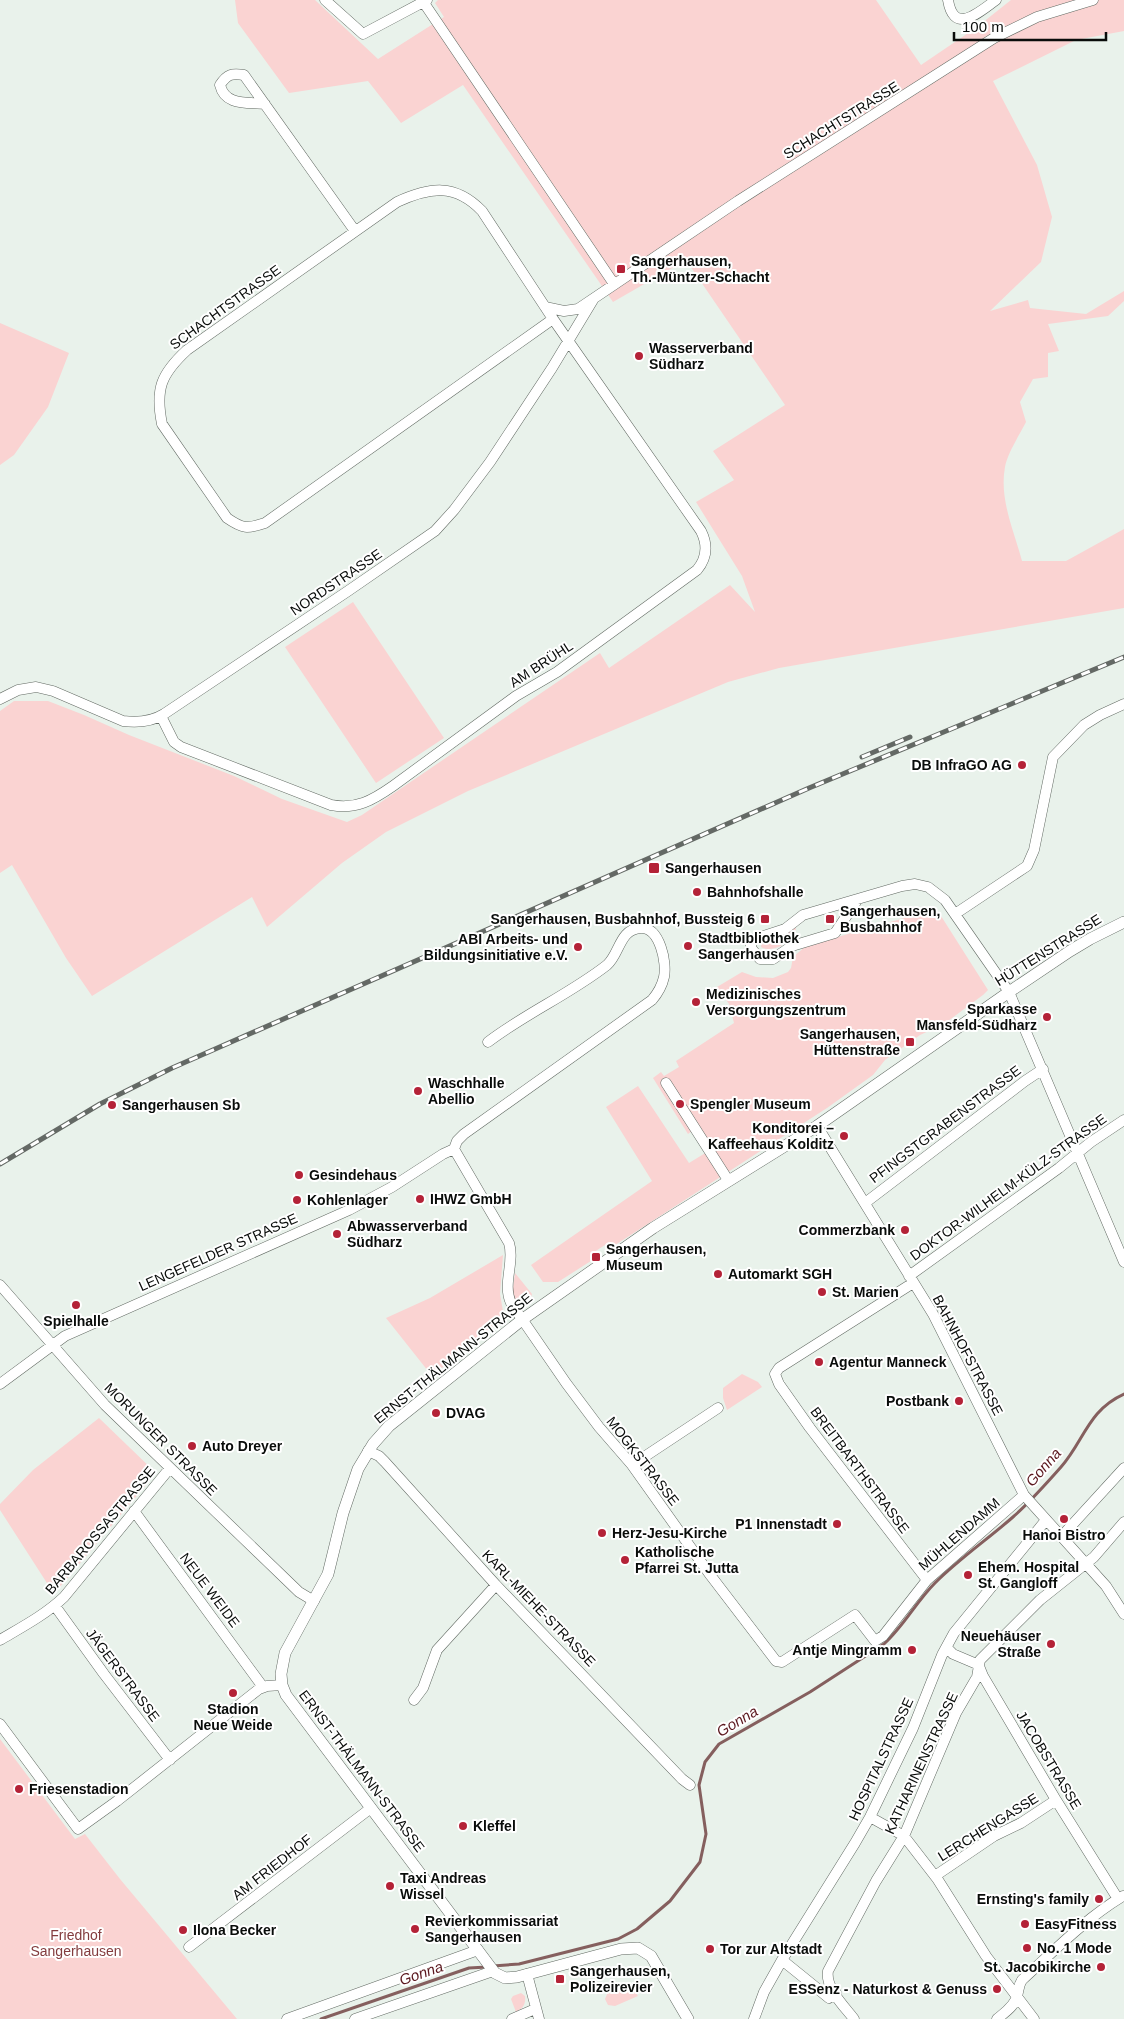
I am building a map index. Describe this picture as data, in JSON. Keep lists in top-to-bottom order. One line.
{"streets":{"street":["SCHACHTSTRASSE","NORDSTRASSE","AM BRÜHL","HÜTTENSTRASSE","PFINGSTGRABENSTRASSE","DOKTOR-WILHELM-KÜLZ-STRASSE","LENGEFELDER STRASSE","BAHNHOFSTRASSE","ERNST-THÄLMANN-STRASSE","MORUNGER STRASSE","MOGKSTRASSE","BREITBARTHSTRASSE","BARBAROSSASTRASSE","MÜHLENDAMM","NEUE WEIDE","KARL-MIEHE-STRASSE","JÄGERSTRASSE","HOSPITALSTRASSE","JACOBSTRASSE","KATHARINENSTRASSE","LERCHENGASSE","AM FRIEDHOF"]},"crossings":[["SCHACHTSTRASSE","NORDSTRASSE"],["SCHACHTSTRASSE","AM BRÜHL"],["NORDSTRASSE","AM BRÜHL"],["HÜTTENSTRASSE","BAHNHOFSTRASSE"],["HÜTTENSTRASSE","ERNST-THÄLMANN-STRASSE"],["PFINGSTGRABENSTRASSE","BAHNHOFSTRASSE"],["DOKTOR-WILHELM-KÜLZ-STRASSE","BAHNHOFSTRASSE"],["DOKTOR-WILHELM-KÜLZ-STRASSE","BREITBARTHSTRASSE"],["LENGEFELDER STRASSE","MORUNGER STRASSE"],["LENGEFELDER STRASSE","MOGKSTRASSE"],["BAHNHOFSTRASSE","ERNST-THÄLMANN-STRASSE"],["BAHNHOFSTRASSE","MÜHLENDAMM"],["BAHNHOFSTRASSE","HOSPITALSTRASSE"],["BAHNHOFSTRASSE","KATHARINENSTRASSE"],["ERNST-THÄLMANN-STRASSE","MORUNGER STRASSE"],["ERNST-THÄLMANN-STRASSE","MOGKSTRASSE"],["ERNST-THÄLMANN-STRASSE","KARL-MIEHE-STRASSE"],["ERNST-THÄLMANN-STRASSE","AM FRIEDHOF"],["MORUNGER STRASSE","BARBAROSSASTRASSE"],["MOGKSTRASSE","MÜHLENDAMM"],["BREITBARTHSTRASSE","MÜHLENDAMM"],["BARBAROSSASTRASSE","NEUE WEIDE"],["BARBAROSSASTRASSE","JÄGERSTRASSE"],["JACOBSTRASSE","KATHARINENSTRASSE"],["JACOBSTRASSE","LERCHENGASSE"]],"water":["Gonna"],"parks":["Friedhof Sangerhausen"],"places":{"transit":["Sangerhausen, Th.-Müntzer-Schacht","Sangerhausen","Sangerhausen, Busbahnhof, Bussteig 6","Sangerhausen, Busbahnhof","Sangerhausen, Hüttenstraße","Sangerhausen, Museum","Sangerhausen, Polizeirevier"],"other":["Wasserverband Südharz","DB InfraGO AG","Bahnhofshalle","Stadtbibliothek Sangerhausen","ABI Arbeits- und Bildungsinitiative e.V.","Medizinisches Versorgungszentrum","Sparkasse Mansfeld-Südharz","Waschhalle Abellio","Spengler Museum","Sangerhausen Sb","Konditorei – Kaffeehaus Kolditz","Gesindehaus","IHWZ GmbH","Kohlenlager","Commerzbank","Abwasserverband Südharz","Automarkt SGH","St. Marien","Spielhalle","Agentur Manneck","Postbank","DVAG","Auto Dreyer","Hanoi Bistro","P1 Innenstadt","Herz-Jesu-Kirche","Katholische Pfarrei St. Jutta","Ehem. Hospital St. Gangloff","Neuehäuser Straße","Antje Mingramm","Stadion Neue Weide","Friesenstadion","Kleffel","Taxi Andreas Wissel","Ernsting's family","EasyFitness","Revierkommissariat Sangerhausen","Ilona Becker","No. 1 Mode","Tor zur Altstadt","St. Jacobikirche","ESSenz - Naturkost & Genuss"]},"scale_bar":"100 m"}
